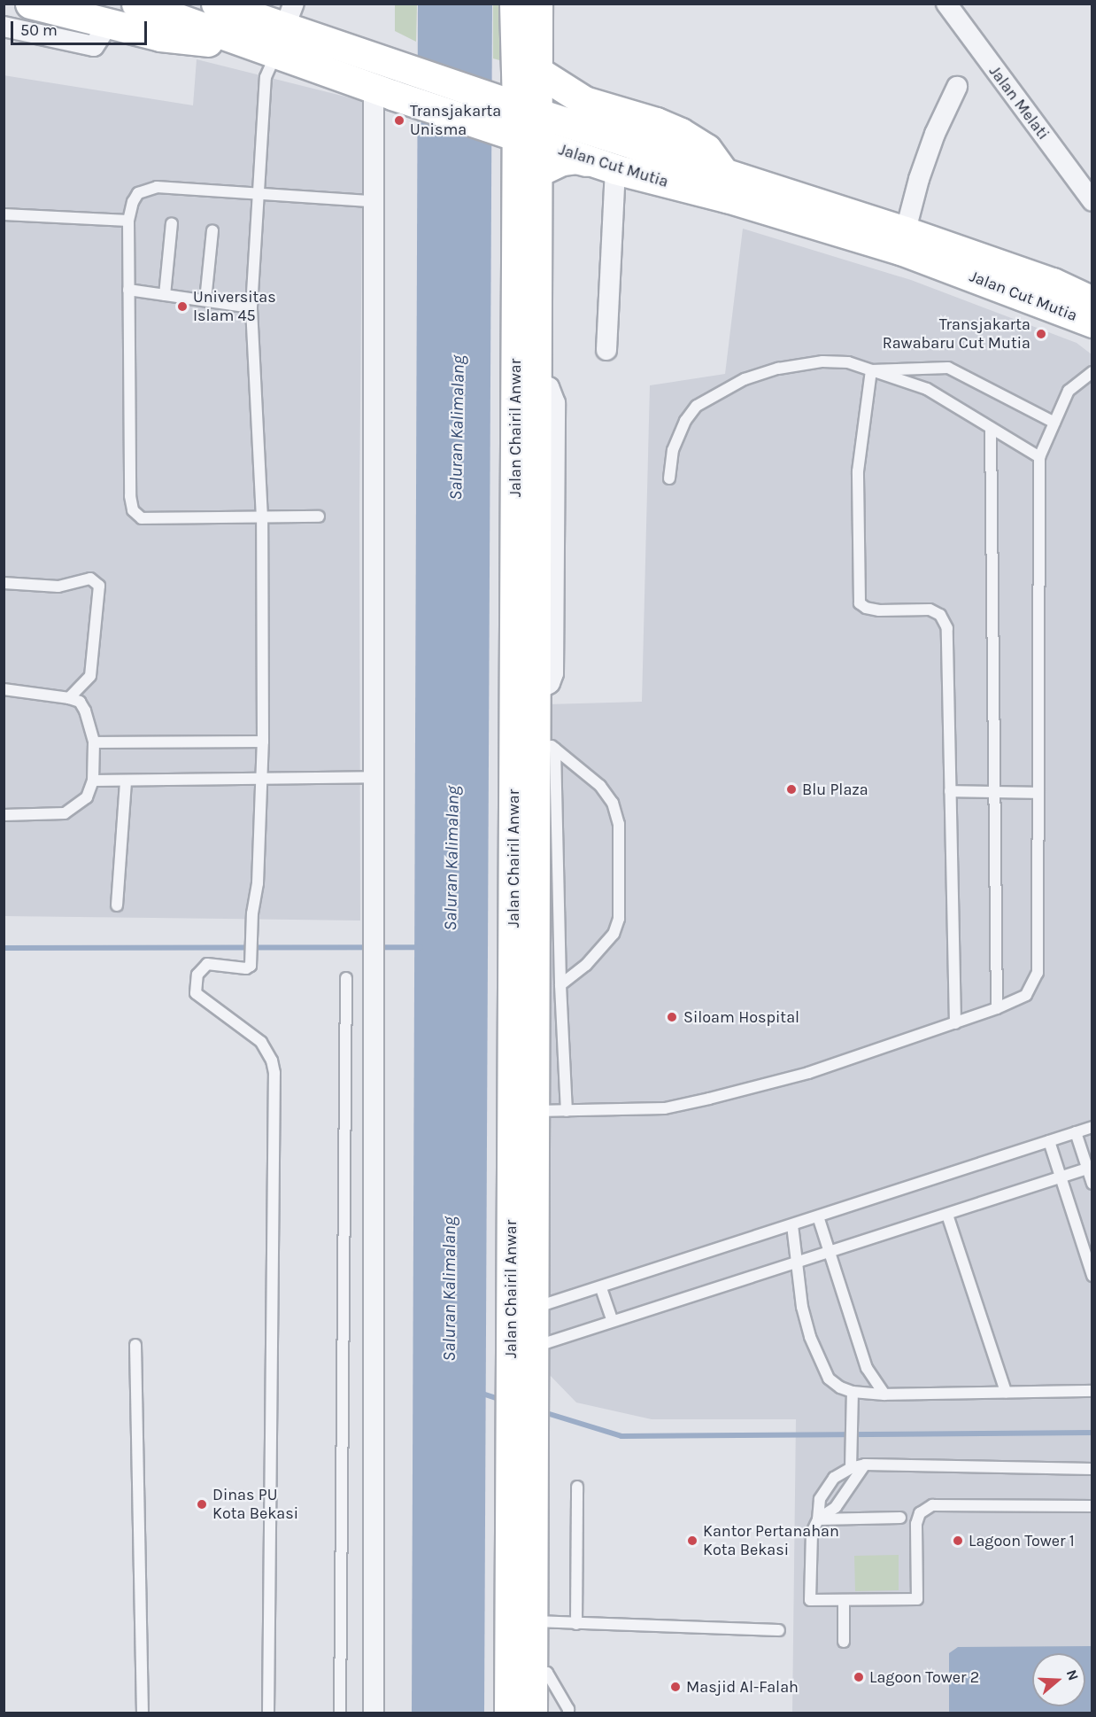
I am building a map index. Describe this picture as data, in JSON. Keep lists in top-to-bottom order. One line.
{"streets":{"main road":["Jalan Cut Mutia","Jalan Chairil Anwar"],"street":["Jalan Melati"]},"crossings":[["Jalan Cut Mutia","Jalan Chairil Anwar"]],"water":["Saluran Kalimalang"],"places":["Transjakarta Unisma","Universitas Islam 45","Transjakarta Rawabaru Cut Mutia","Blu Plaza","Siloam Hospital","Dinas PU Kota Bekasi","Kantor Pertanahan Kota Bekasi","Lagoon Tower 1","Lagoon Tower 2","Masjid Al-Falah"],"scale_bar":"50 m","north":"right"}
